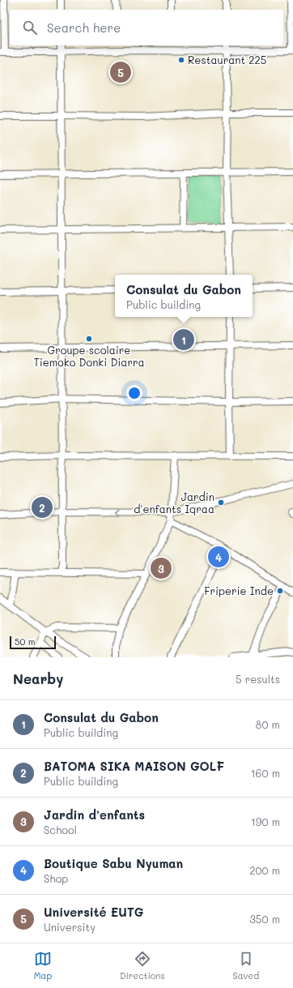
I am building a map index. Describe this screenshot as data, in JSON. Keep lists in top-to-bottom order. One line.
{"places":["Restaurant 225","Groupe scolaire Tiemoko Donki Diarra","Jardin d'enfants Iqraa","Friperie Inde"],"scale_bar":"50 m","page":{"search":"Search here","pins":["5","1","2","4","3"],"popup":["Consulat du Gabon","Public building"],"scale":"50 m","heading":["Nearby","5 results"],"list":[{"mark":"1","name":"Consulat du Gabon","note":"Public building","value":"80 m"},{"mark":"2","name":"BATOMA SIKA MAISON GOLF","note":"Public building","value":"160 m"},{"mark":"3","name":"Jardin d'enfants","note":"School","value":"190 m"},{"mark":"4","name":"Boutique Sabu Nyuman","note":"Shop","value":"200 m"},{"mark":"5","name":"Université EUTG","note":"University","value":"350 m"}],"nav":["Map","Directions","Saved"]}}
